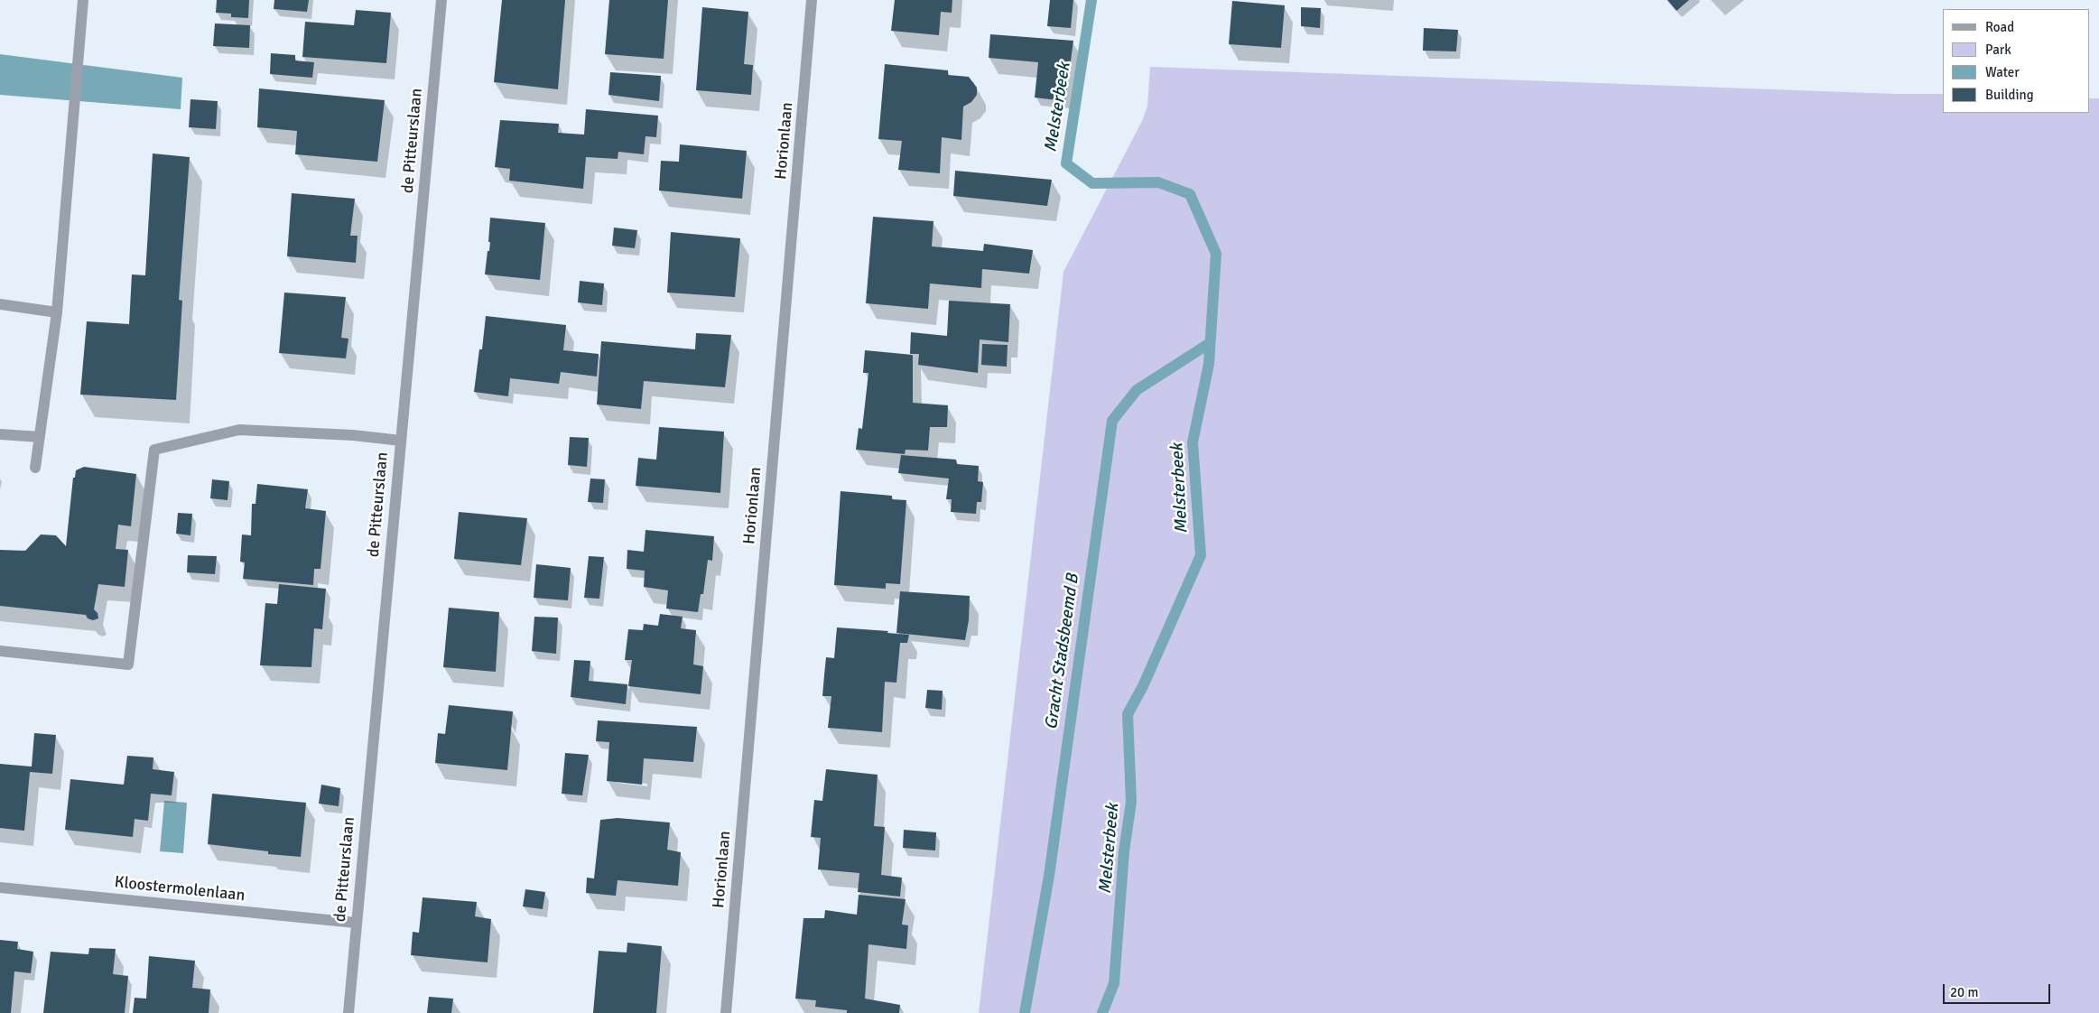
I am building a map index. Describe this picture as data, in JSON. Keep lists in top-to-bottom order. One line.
{"streets":{"street":["de Pitteurslaan","Horionlaan","Kloostermolenlaan"]},"crossings":[["de Pitteurslaan","Kloostermolenlaan"]],"water":["Melsterbeek","Gracht Stadsbeemd B"],"legend":["Road","Park","Water","Building"],"scale_bar":"20 m"}
